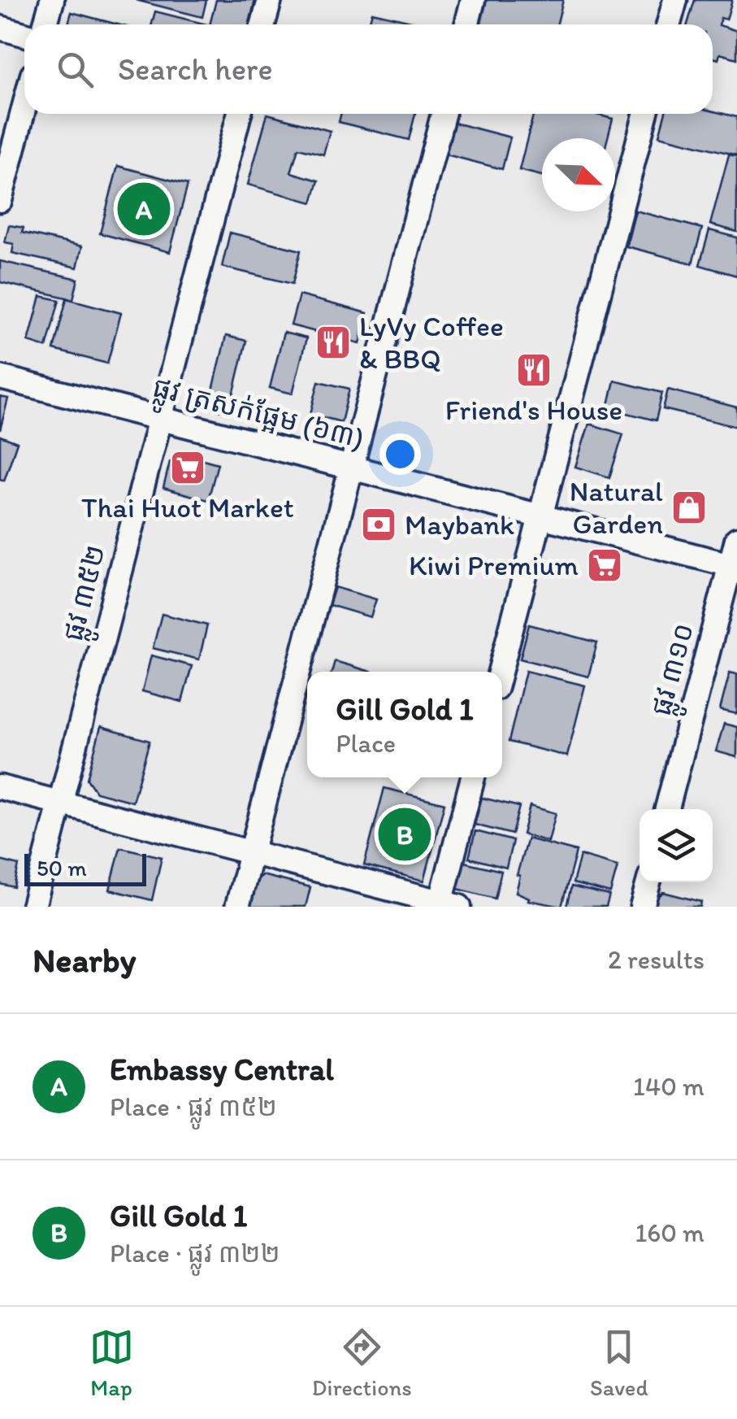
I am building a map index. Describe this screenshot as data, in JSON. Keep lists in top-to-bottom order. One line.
{"streets":{"street":["ផ្លូវ ត្រសក់ផ្អែម (៦៣)","ផ្លូវ ៣៥២","ផ្លូវ ៣១០"]},"crossings":[["ផ្លូវ ត្រសក់ផ្អែម (៦៣)","ផ្លូវ ៣៥២"],["ផ្លូវ ត្រសក់ផ្អែម (៦៣)","ផ្លូវ ៣១០"]],"places":{"restaurant":["LyVy Coffee & BBQ","Friend's House"],"supermarket":["Thai Huot Market","Kiwi Premium"],"shop":["Natural Garden"],"bank":["Maybank"]},"scale_bar":"50 m","north":"bottom right","page":{"search":"Search here","pins":["A","B"],"popup":["Gill Gold 1","Place"],"scale":"50 m","heading":["Nearby","2 results"],"list":[{"mark":"A","name":"Embassy Central","note":"Place · ផ្លូវ ៣៥២","value":"140 m"},{"mark":"B","name":"Gill Gold 1","note":"Place · ផ្លូវ ៣២២","value":"160 m"}],"nav":["Map","Directions","Saved"]}}
